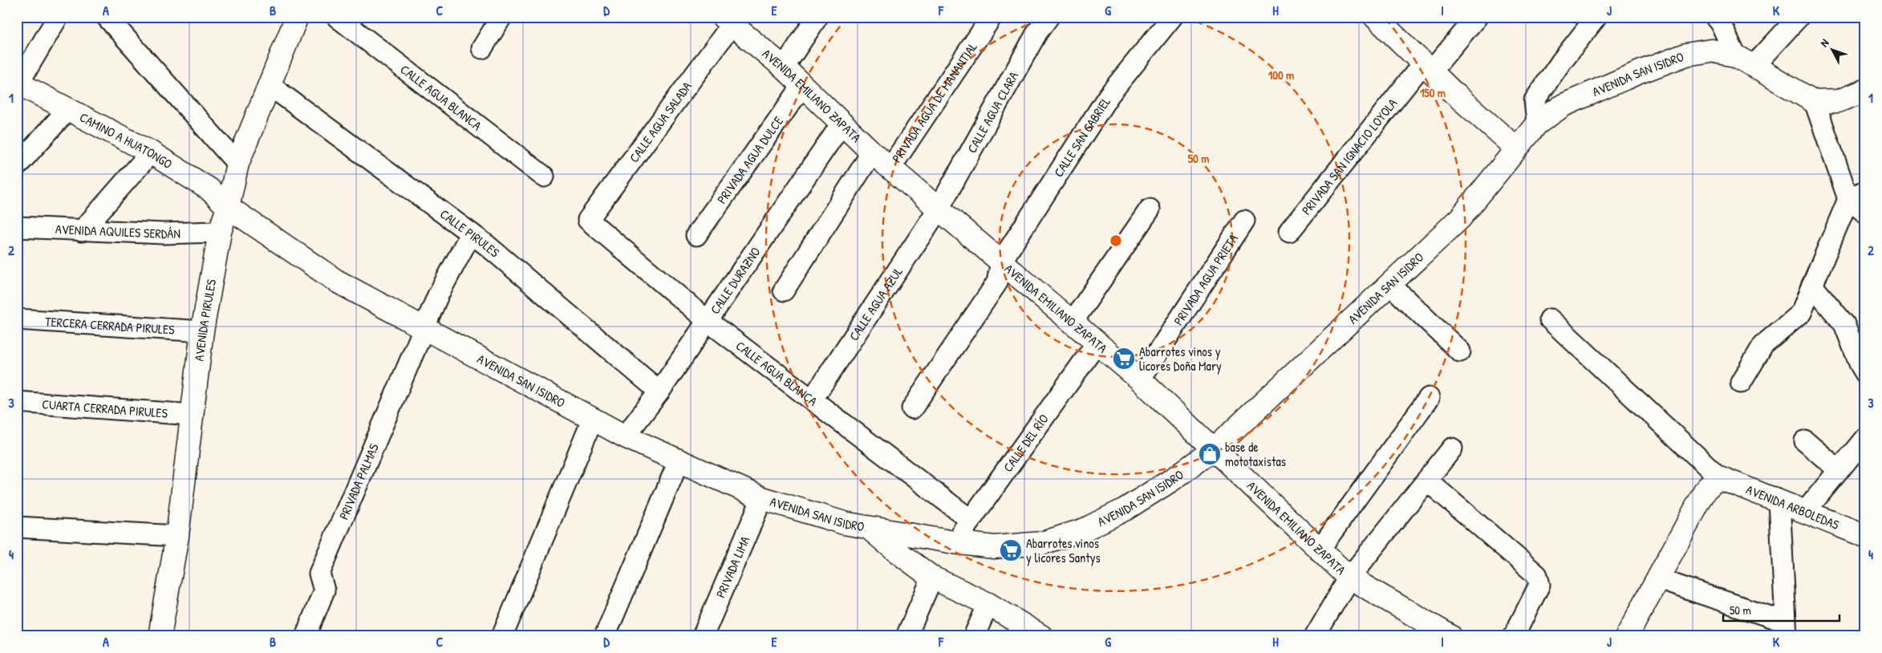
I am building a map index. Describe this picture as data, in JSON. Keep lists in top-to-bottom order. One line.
{"streets":{"main road":["AVENIDA SAN ISIDRO","AVENIDA EMILIANO ZAPATA","CAMINO A HUATONGO","AVENIDA PIRULES","AVENIDA ARBOLEDAS"],"street":["CALLE AGUA BLANCA","PRIVADA AGUA DE MANANTIAL","CALLE AGUA CLARA","CALLE AGUA SALADA","CALLE SAN GABRIEL","PRIVADA SAN IGNACIO LOYOLA","PRIVADA AGUA DULCE","AVENIDA AQUILES SERDÁN","CALLE PIRULES","PRIVADA AGUA PRIETA","CALLE DURAZNO","CALLE AGUA AZUL","TERCERA CERRADA PIRULES","CUARTA CERRADA PIRULES","CALLE DEL RÍO","PRIVADA PALMAS","PRIVADA LIMA"]},"crossings":[["AVENIDA SAN ISIDRO","AVENIDA EMILIANO ZAPATA"],["AVENIDA SAN ISIDRO","CAMINO A HUATONGO"],["AVENIDA SAN ISIDRO","CALLE DURAZNO"],["AVENIDA SAN ISIDRO","AVENIDA PIRULES"],["AVENIDA SAN ISIDRO","CALLE DEL RÍO"],["AVENIDA SAN ISIDRO","PRIVADA PALMAS"],["AVENIDA SAN ISIDRO","PRIVADA LIMA"],["AVENIDA EMILIANO ZAPATA","PRIVADA AGUA DE MANANTIAL"],["AVENIDA EMILIANO ZAPATA","CALLE AGUA CLARA"],["AVENIDA EMILIANO ZAPATA","CALLE AGUA SALADA"],["AVENIDA EMILIANO ZAPATA","CALLE SAN GABRIEL"],["AVENIDA EMILIANO ZAPATA","PRIVADA AGUA DULCE"],["AVENIDA EMILIANO ZAPATA","PRIVADA AGUA PRIETA"],["AVENIDA EMILIANO ZAPATA","CALLE DURAZNO"],["AVENIDA EMILIANO ZAPATA","CALLE AGUA AZUL"],["AVENIDA EMILIANO ZAPATA","CALLE DEL RÍO"],["CALLE AGUA BLANCA","CALLE AGUA SALADA"],["CALLE AGUA BLANCA","CALLE DURAZNO"],["CALLE AGUA BLANCA","CALLE AGUA AZUL"],["CALLE AGUA BLANCA","CALLE DEL RÍO"],["CALLE AGUA CLARA","CALLE AGUA AZUL"],["CAMINO A HUATONGO","AVENIDA PIRULES"],["AVENIDA AQUILES SERDÁN","AVENIDA PIRULES"],["CALLE PIRULES","CALLE DURAZNO"],["CALLE PIRULES","AVENIDA PIRULES"],["CALLE PIRULES","PRIVADA PALMAS"],["AVENIDA PIRULES","TERCERA CERRADA PIRULES"],["AVENIDA PIRULES","CUARTA CERRADA PIRULES"]],"places":{"supermarket":["Abarrotes vinos y licores Doña Mary","Abarrotes vinos y licores Santys"],"shop":["base de mototaxistas"]},"scale_bar":"50 m","north":"top left","grid":{"columns":["A","B","C","D","E","F","G","H","I","J","K"],"rows":["1","2","3","4"]},"rings":["100 m","150 m","50 m"]}
